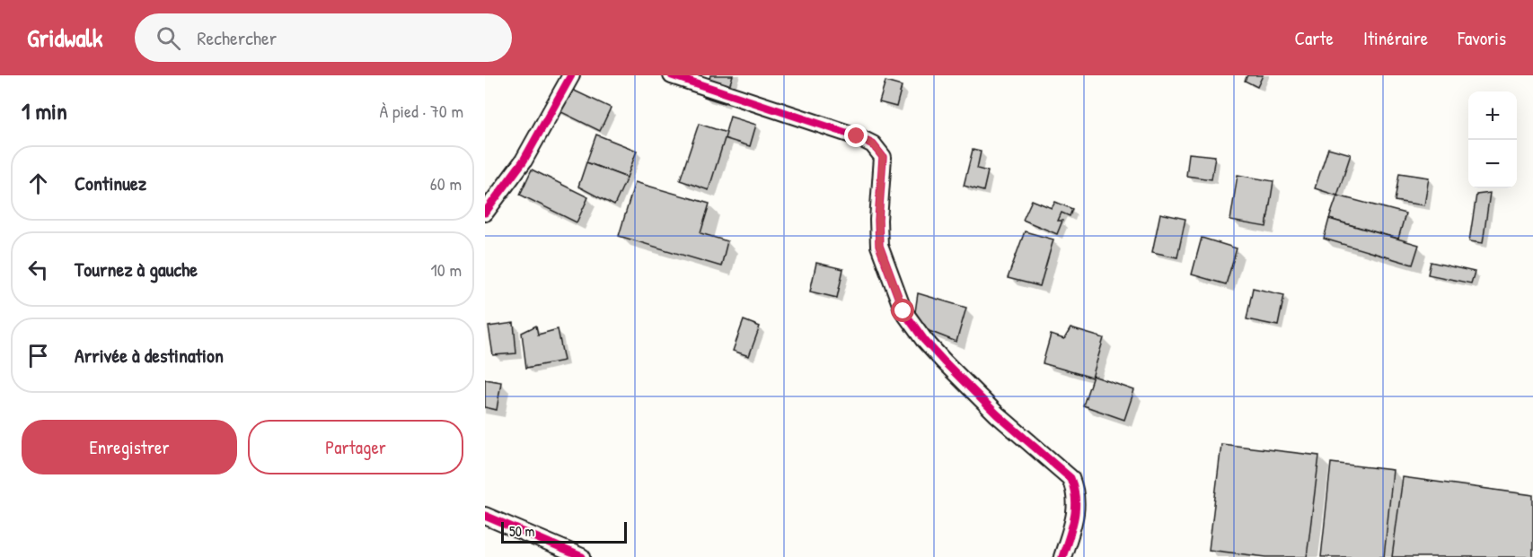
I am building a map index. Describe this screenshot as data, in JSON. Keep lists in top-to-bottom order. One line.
{"scale_bar":"50 m","page":{"header":"Gridwalk","search":"Rechercher","nav":["Carte","Itinéraire","Favoris"],"heading":["1 min","À pied · 70 m"],"map_buttons":["+","−"],"list":[["Continuez","60 m"],["Tournez à gauche","10 m"],"Arrivée à destination"],"buttons":["Enregistrer","Partager"],"scale":"50 m"}}
